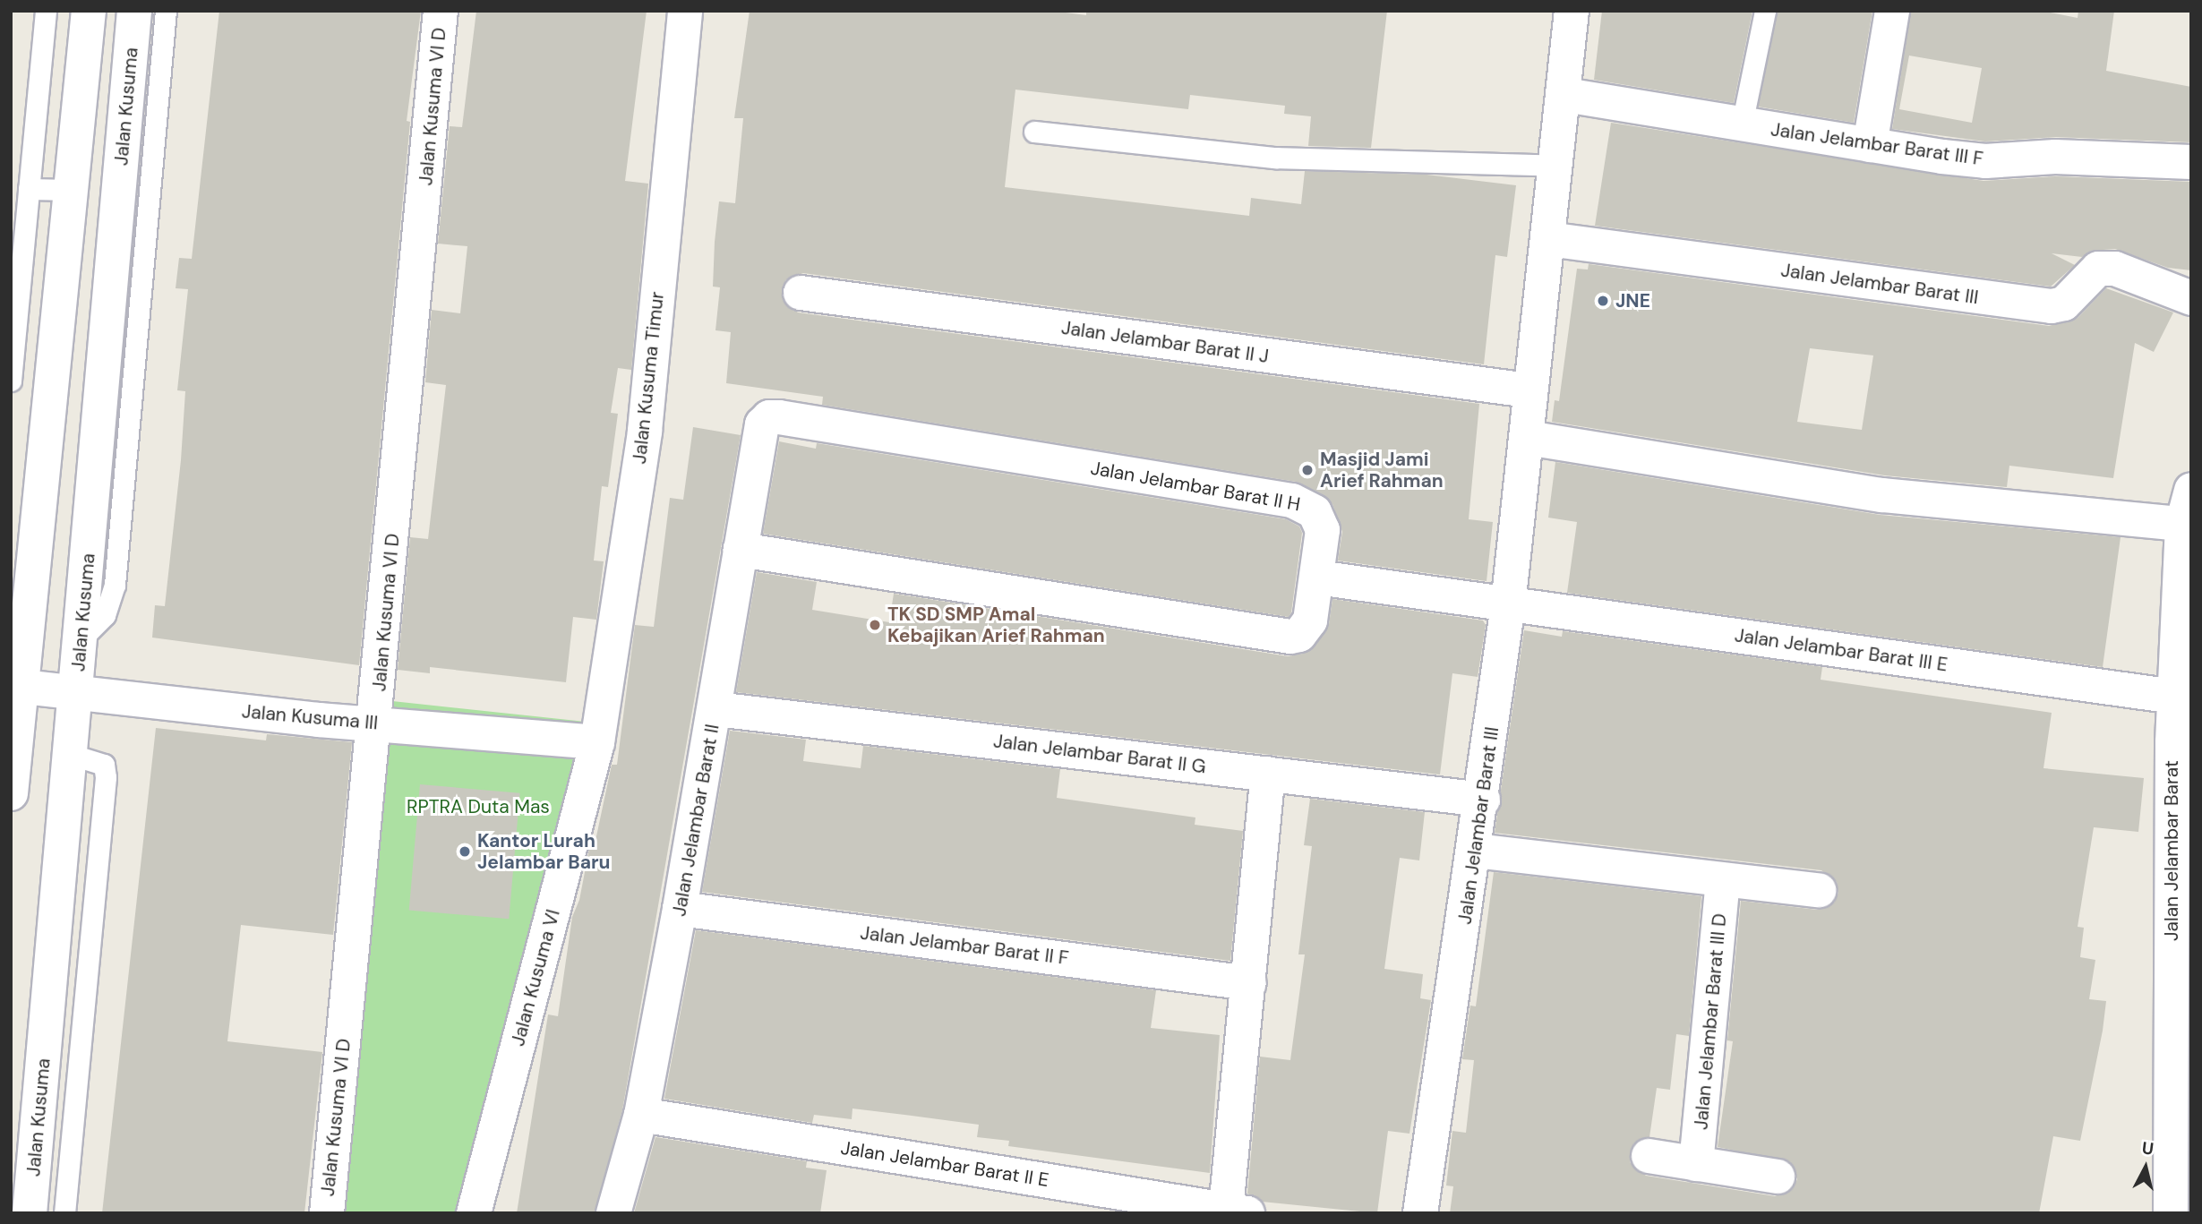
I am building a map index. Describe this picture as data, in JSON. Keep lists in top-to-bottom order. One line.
{"streets":{"street":["Jalan Kusuma","Jalan Kusuma VI D","Jalan Jelambar Barat III F","Jalan Jelambar Barat III","Jalan Jelambar Barat II J","Jalan Kusuma Timur","Jalan Jelambar Barat II H","Jalan Jelambar Barat III E","Jalan Kusuma III","Jalan Jelambar Barat II G","Jalan Jelambar Barat II","Jalan Jelambar Barat","Jalan Jelambar Barat II F","Jalan Kusuma VI","Jalan Jelambar Barat III D","Jalan Jelambar Barat II E"]},"crossings":[["Jalan Kusuma","Jalan Kusuma III"],["Jalan Kusuma VI D","Jalan Kusuma III"],["Jalan Jelambar Barat III F","Jalan Jelambar Barat III"],["Jalan Jelambar Barat III","Jalan Jelambar Barat II J"],["Jalan Jelambar Barat III","Jalan Jelambar Barat III E"],["Jalan Jelambar Barat III","Jalan Jelambar Barat II G"],["Jalan Kusuma Timur","Jalan Kusuma III"],["Jalan Kusuma Timur","Jalan Kusuma VI"],["Jalan Jelambar Barat II H","Jalan Jelambar Barat III E"],["Jalan Jelambar Barat II H","Jalan Jelambar Barat II"],["Jalan Jelambar Barat III E","Jalan Jelambar Barat"],["Jalan Kusuma III","Jalan Kusuma VI"],["Jalan Jelambar Barat II G","Jalan Jelambar Barat II"],["Jalan Jelambar Barat II","Jalan Jelambar Barat II F"],["Jalan Jelambar Barat II","Jalan Jelambar Barat II E"]],"parks":["RPTRA Duta Mas"],"places":["JNE","Masjid Jami Arief Rahman","TK SD SMP Amal Kebajikan Arief Rahman","Kantor Lurah Jelambar Baru"],"north":"top"}
